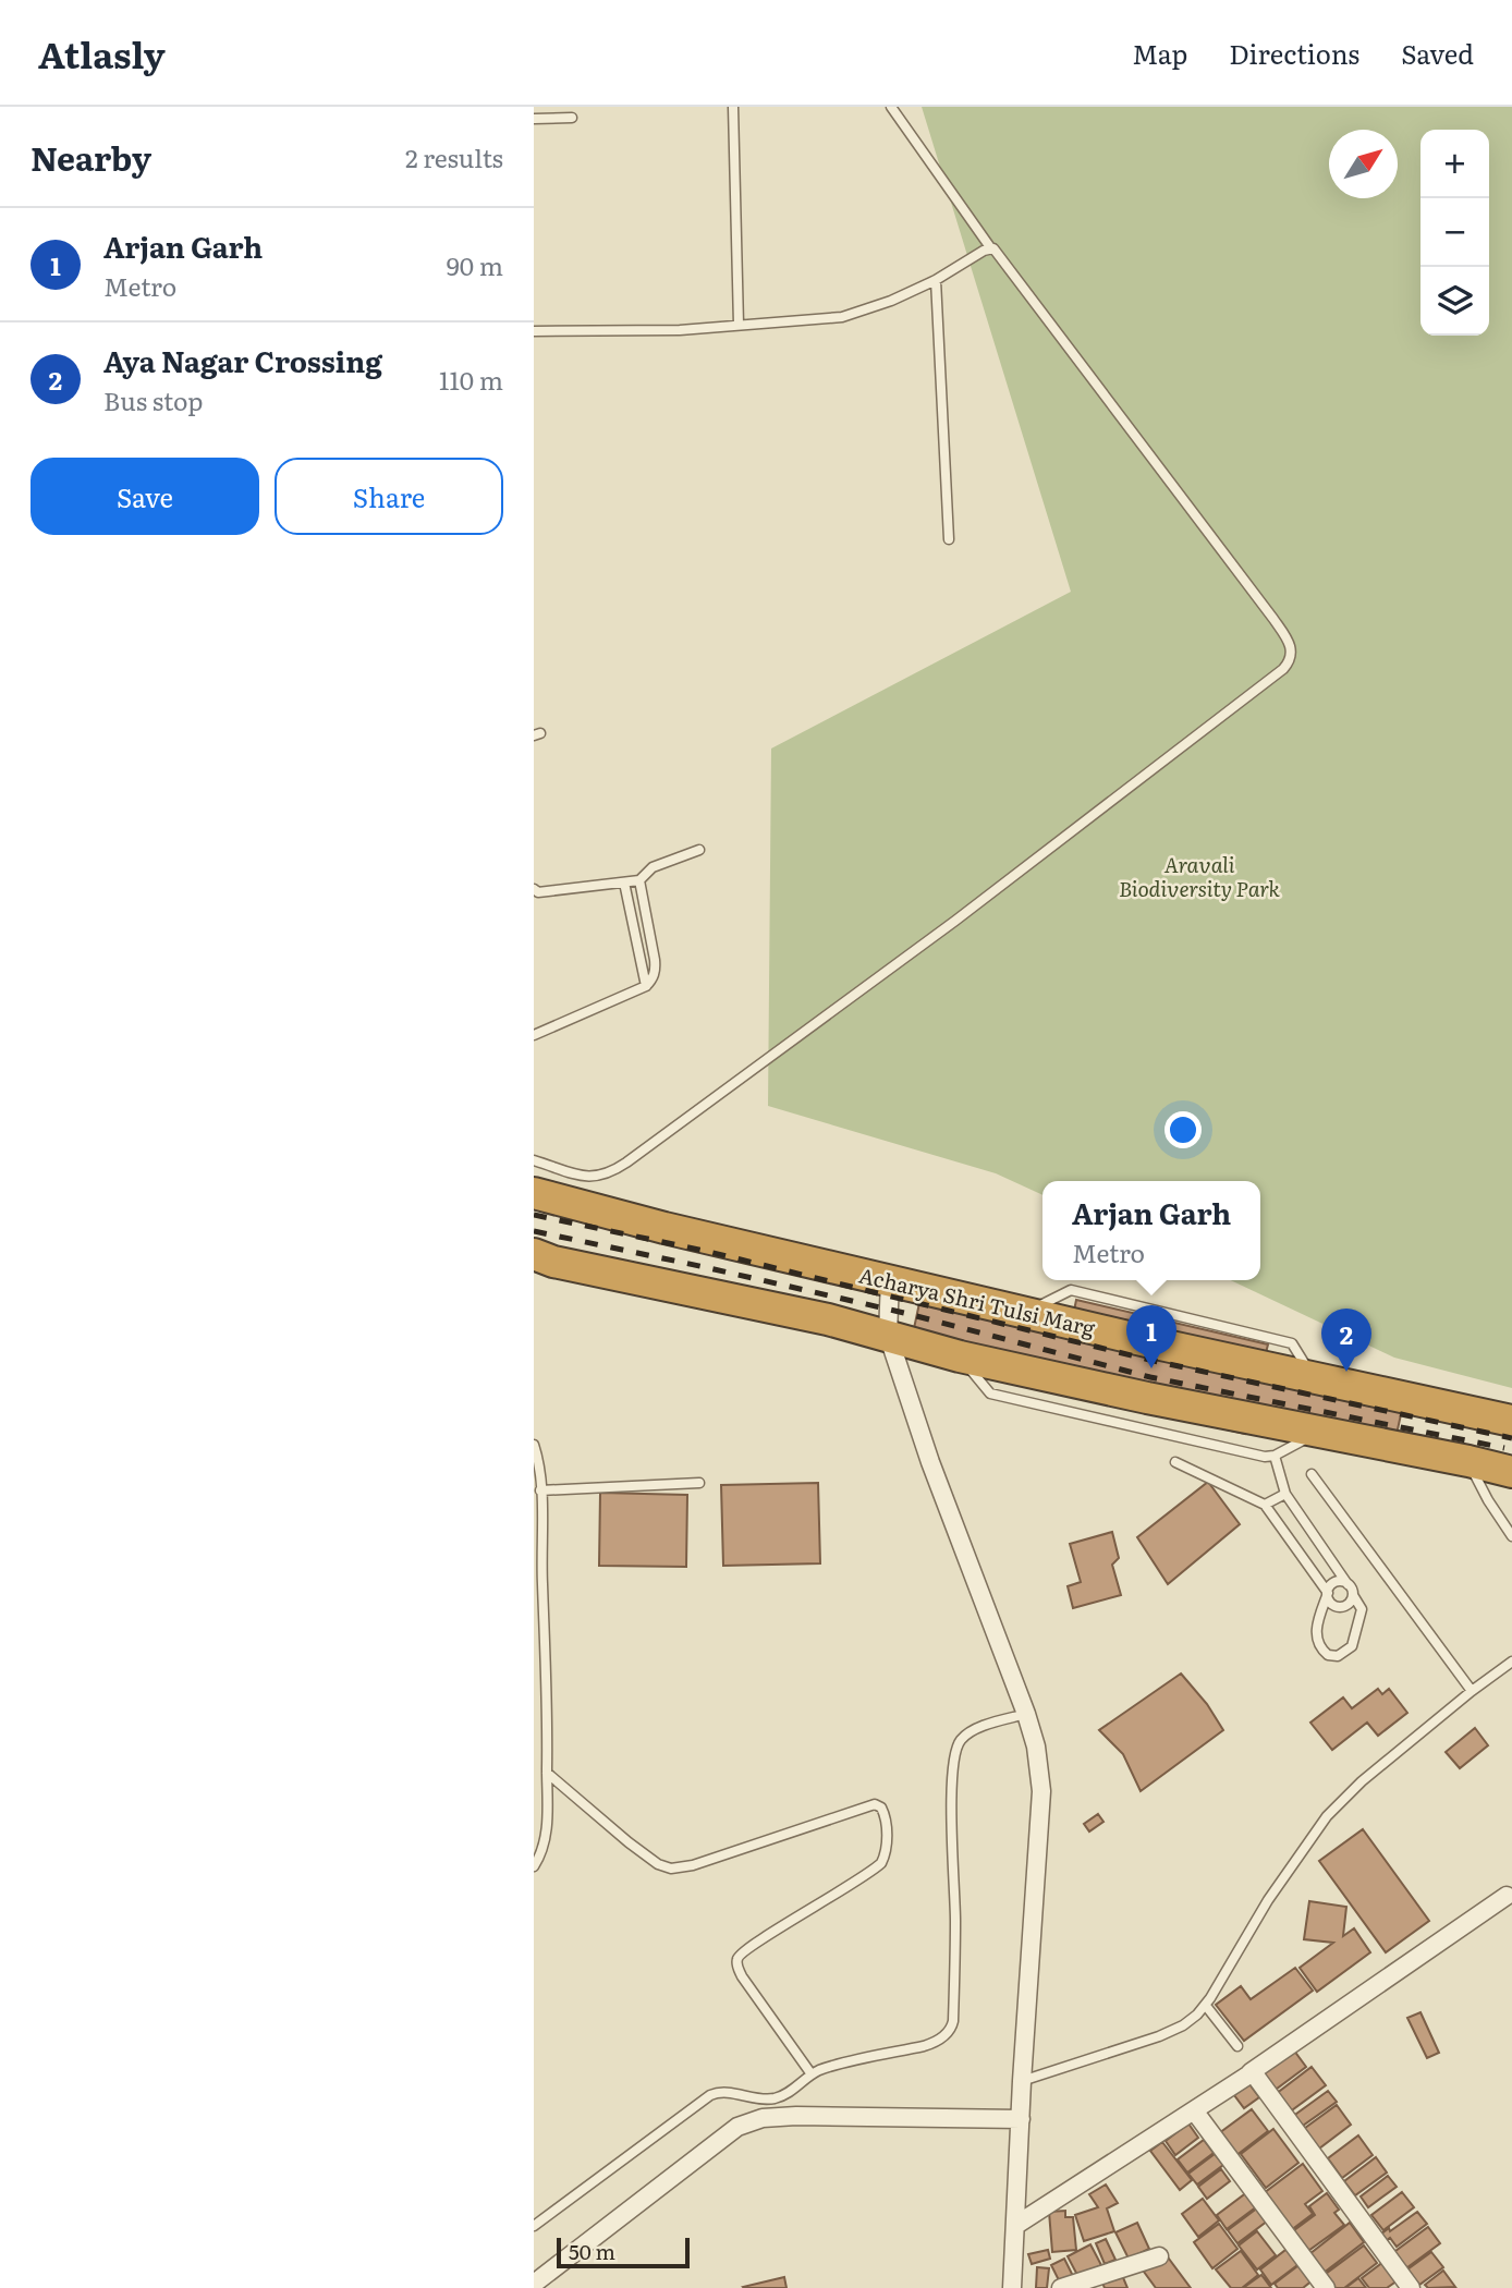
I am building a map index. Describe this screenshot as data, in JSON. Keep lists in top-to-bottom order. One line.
{"streets":{"highway":["Acharya Shri Tulsi Marg"]},"parks":["Aravali Biodiversity Park"],"scale_bar":"50 m","north":"top right","page":{"header":"Atlasly","nav":["Map","Directions","Saved"],"heading":["Nearby","2 results"],"map_buttons":["+","−"],"list":[{"mark":"1","name":"Arjan Garh","note":"Metro","value":"90 m"},{"mark":"2","name":"Aya Nagar Crossing","note":"Bus stop","value":"110 m"}],"buttons":["Save","Share"],"popup":["Arjan Garh","Metro"],"pins":["1","2"],"scale":"50 m"}}
